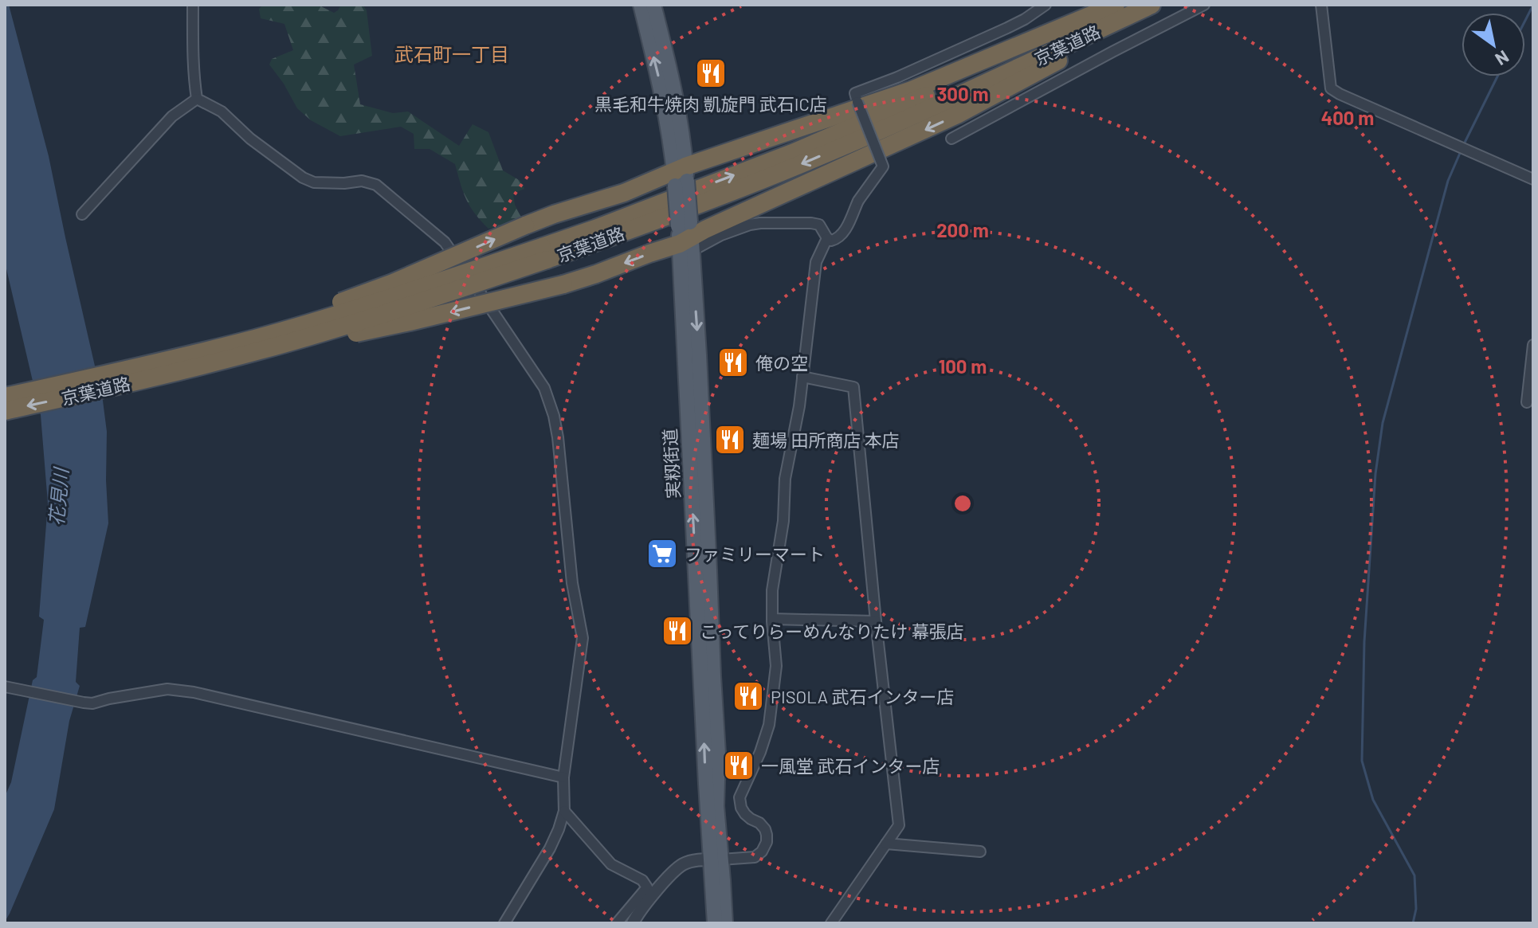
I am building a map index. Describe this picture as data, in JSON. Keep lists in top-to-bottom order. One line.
{"streets":{"highway":["京葉道路"],"main road":["実籾街道"]},"districts":["武石町一丁目"],"water":["花見川"],"places":{"restaurant":["黒毛和牛焼肉 凱旋門 武石IC店","俺の空","麺場 田所商店 本店","こってりらーめんなりたけ 幕張店","PISOLA 武石インター店","一風堂 武石インター店"],"supermarket":["ファミリーマート"]},"north":"bottom right","rings":["300 m","400 m","200 m","100 m"]}
